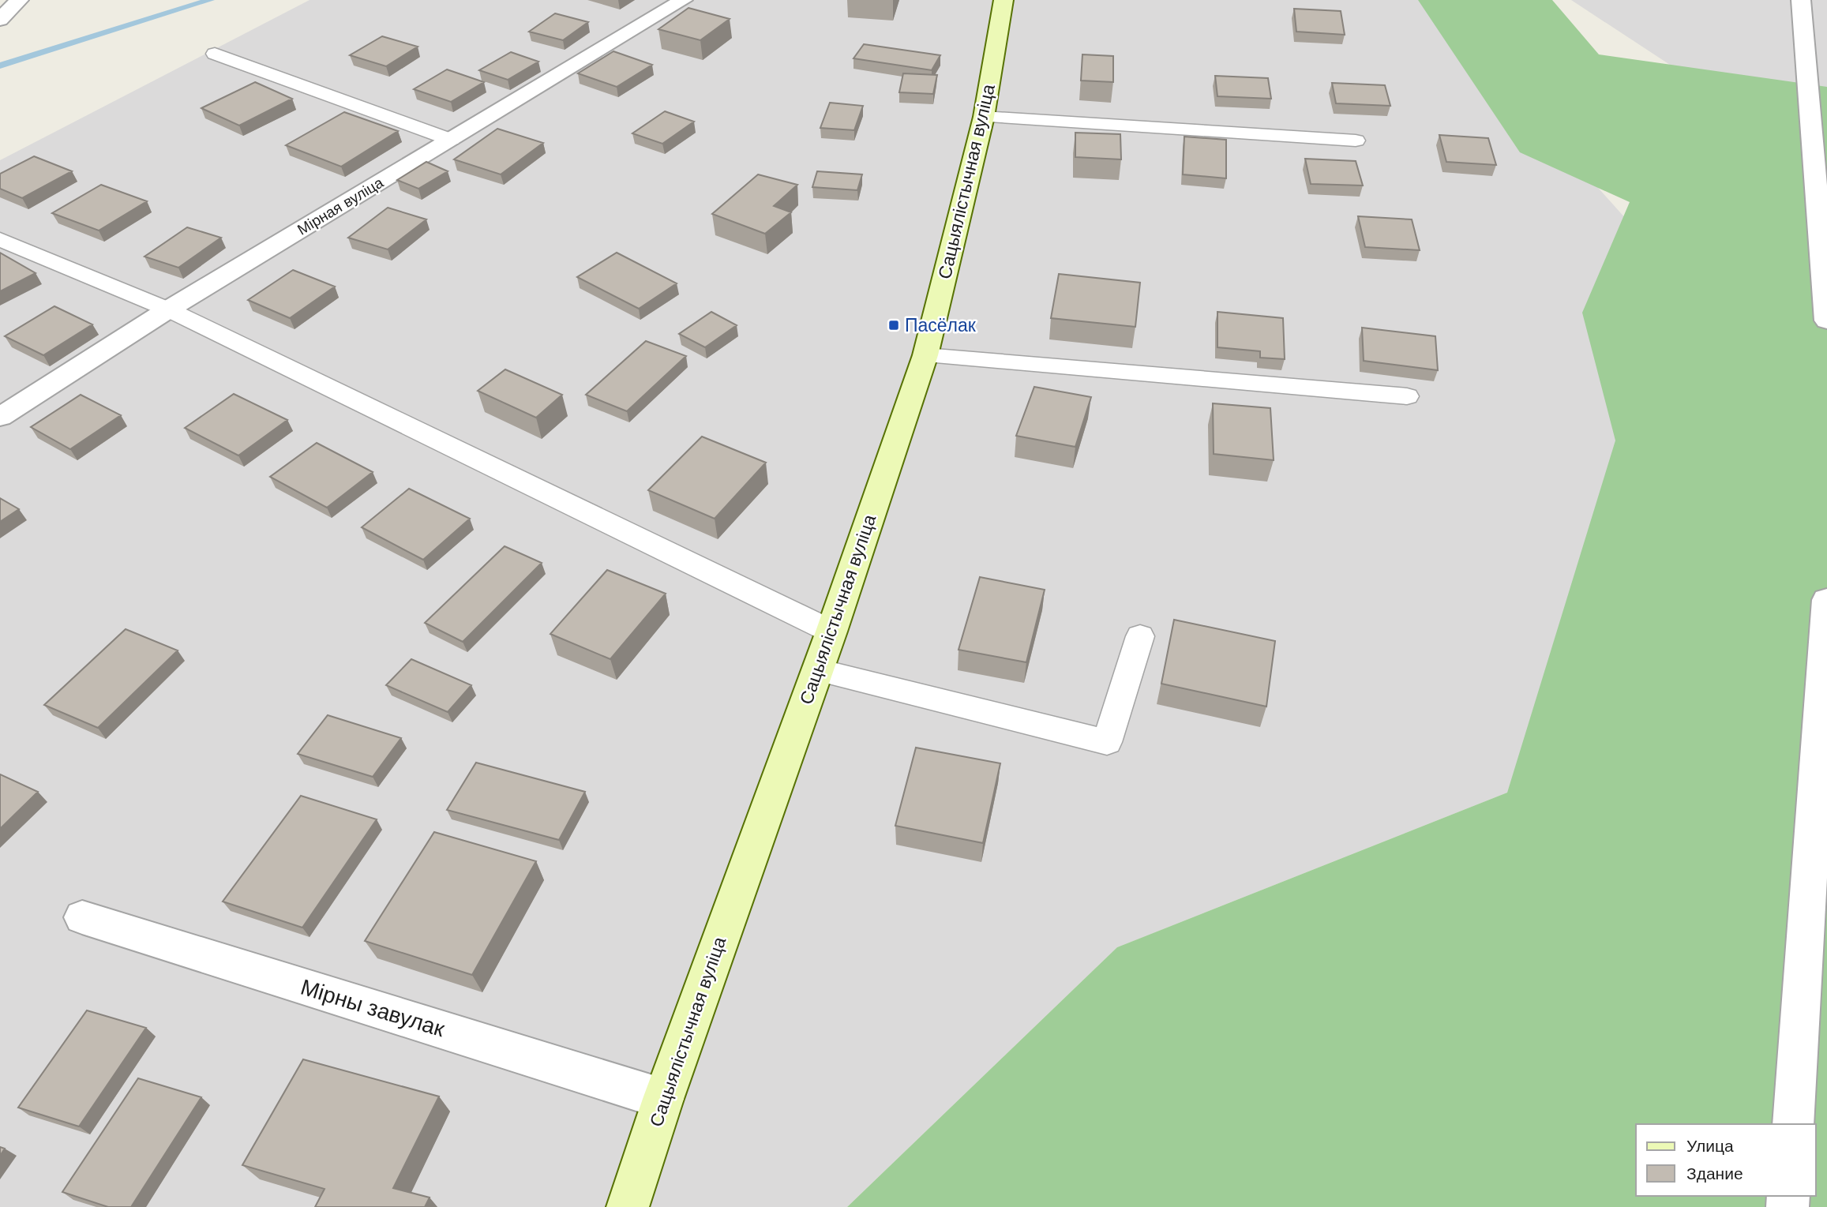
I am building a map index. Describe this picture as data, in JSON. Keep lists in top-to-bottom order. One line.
{"streets":{"main road":["Сацыялістычная вуліца"],"street":["Мірная вуліца","Мірны завулак"]},"crossings":[["Сацыялістычная вуліца","Мірны завулак"]],"places":{"transit":["Пасёлак"]},"legend":["Улица","Здание"]}
